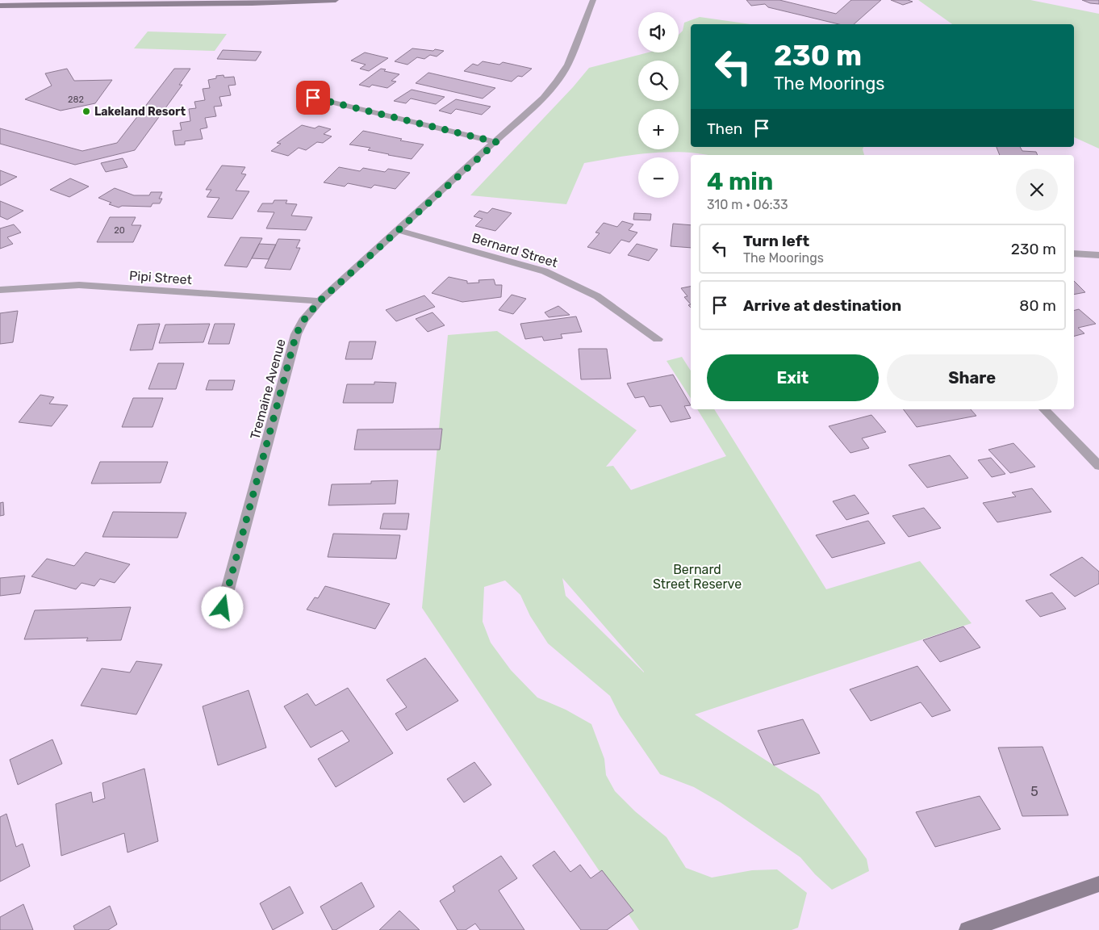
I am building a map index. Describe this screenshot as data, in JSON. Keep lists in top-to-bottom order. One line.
{"streets":{"street":["Bernard Street","Pipi Street","Tremaine Avenue"]},"crossings":[["Bernard Street","Tremaine Avenue"],["Pipi Street","Tremaine Avenue"]],"parks":["Bernard Street Reserve"],"places":["Lakeland Resort"],"house_numbers":["282","20","5"],"page":{"map_buttons":["+","−"],"turn":["230 m","The Moorings"],"then":"Then","heading":["4 min","310 m · 06:33"],"list":[{"name":"Turn left","note":"The Moorings","value":"230 m"},{"name":"Arrive at destination","value":"80 m"}],"buttons":["Exit","Share"]}}
